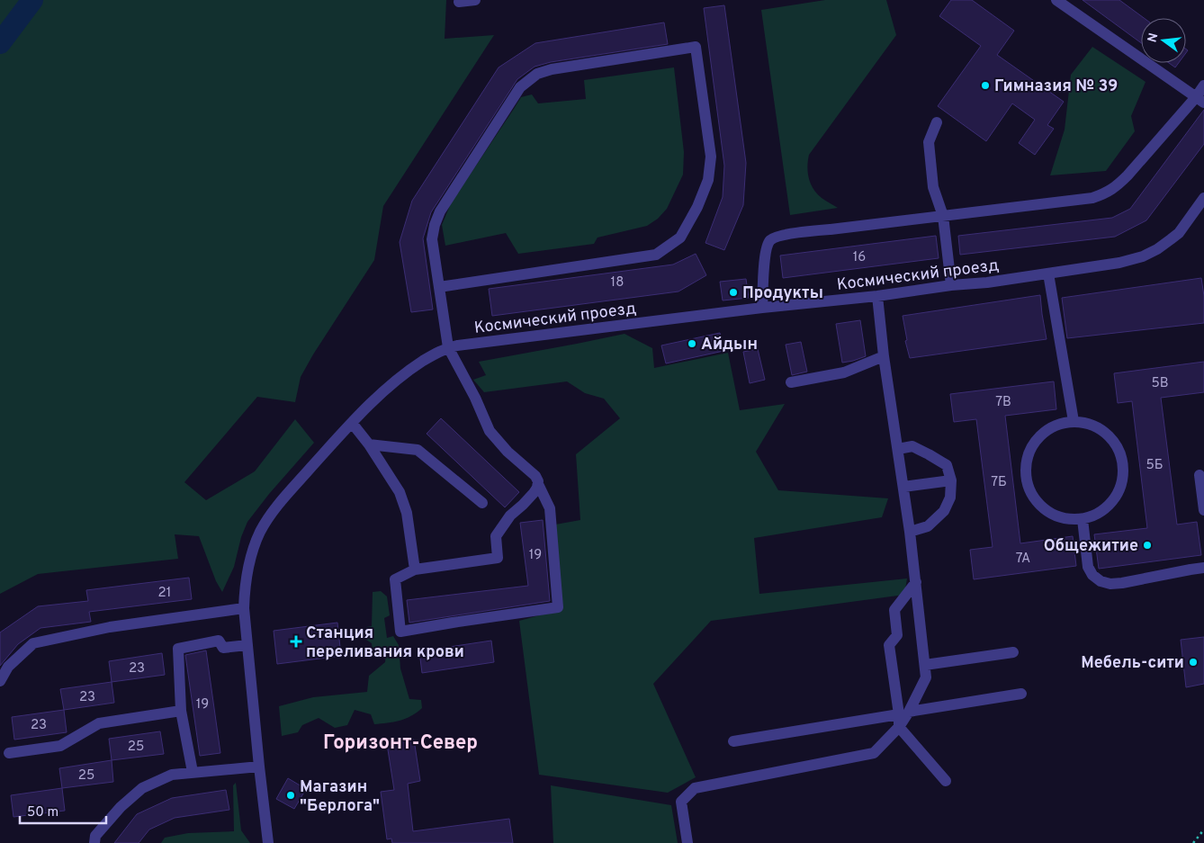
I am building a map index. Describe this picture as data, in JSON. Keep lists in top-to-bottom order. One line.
{"streets":{"street":["Космический проезд"]},"districts":["Горизонт-Север"],"places":{"other":["Гимназия № 39","Продукты","Айдын","Общежитие","Мебель-сити","Магазин \"Берлога\""],"health":["Станция переливания крови"]},"house_numbers":["16","18","5В","7В","5Б","7Б","19","7А","21","23","23","19","23","25","25"],"scale_bar":"50 m","north":"left"}
